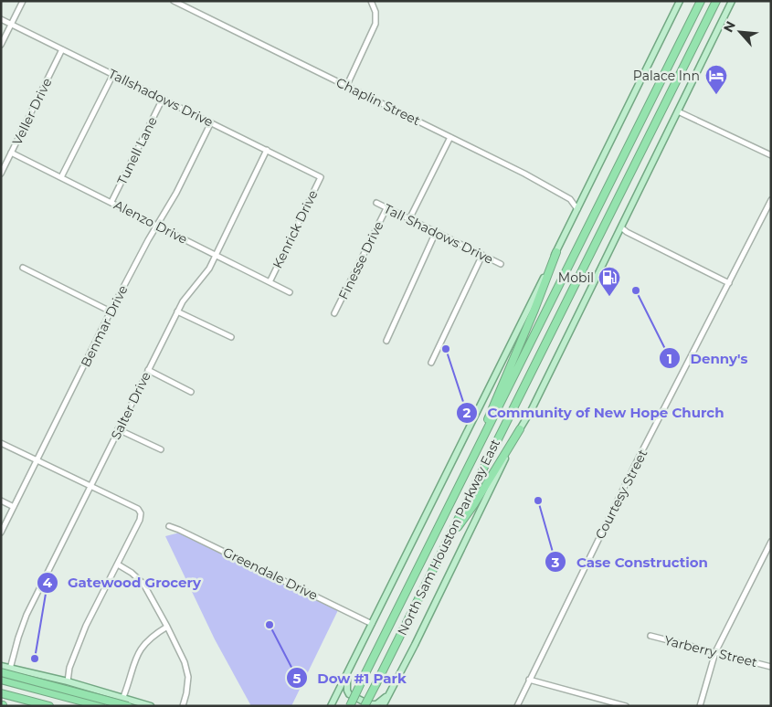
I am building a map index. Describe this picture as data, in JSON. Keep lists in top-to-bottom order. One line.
{"streets":{"highway":["North Sam Houston Parkway East"],"street":["Tallshadows Drive","Chaplin Street","Veller Drive","Tunell Lane","Alenzo Drive","Kenrick Drive","Tall Shadows Drive","Finesse Drive","Benmar Drive","Salter Drive","Courtesy Street","Greendale Drive","Yarberry Street"]},"crossings":[["Tallshadows Drive","Veller Drive"],["Tallshadows Drive","Tunell Lane"],["Tallshadows Drive","Kenrick Drive"],["Tallshadows Drive","Benmar Drive"],["Tallshadows Drive","Salter Drive"],["Veller Drive","Alenzo Drive"],["Tunell Lane","Alenzo Drive"],["Alenzo Drive","Kenrick Drive"],["Alenzo Drive","Benmar Drive"],["Alenzo Drive","Salter Drive"],["Tall Shadows Drive","Finesse Drive"]],"places":{"hotel":["Palace Inn"],"other":["Denny's","Community of New Hope Church","Case Construction","Dow #1 Park","Gatewood Grocery"],"fuel station":["Mobil"]},"north":"top left"}
